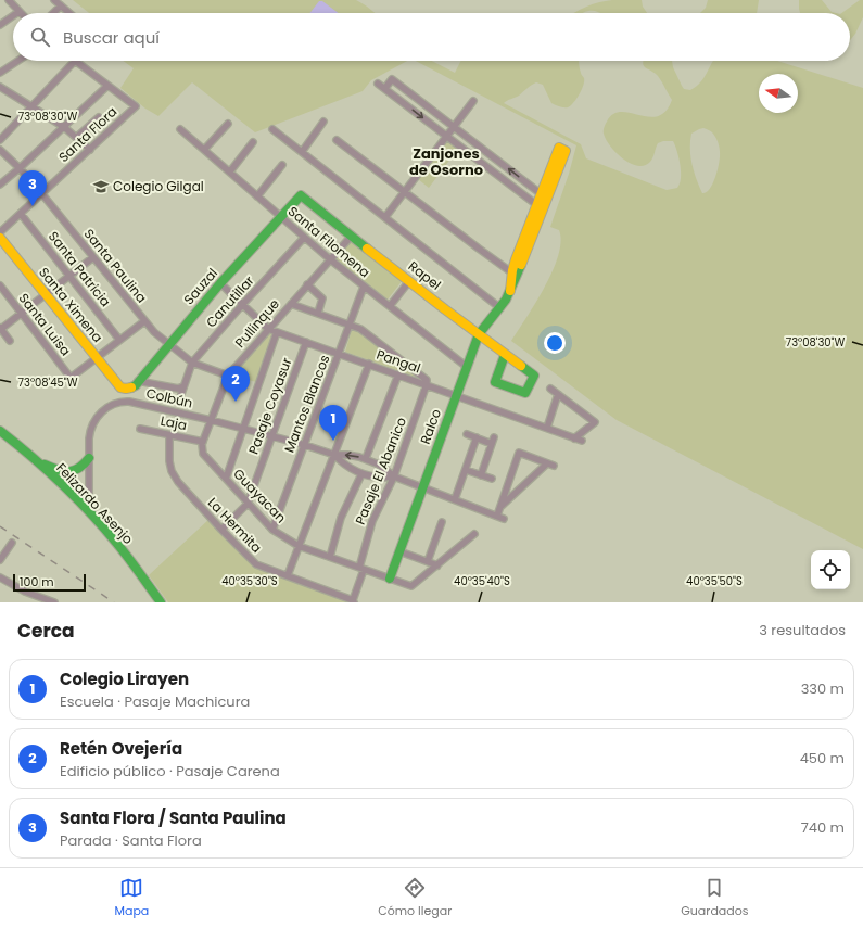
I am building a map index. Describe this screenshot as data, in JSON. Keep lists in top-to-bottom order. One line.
{"streets":{"street":["Santa Flora","Santa Filomena","Santa Paulina","Santa Patricia","Rapel","Sauzal","Canutillar","Santa Ximena","Pullinque","Santa Luisa","Pangal","Colbún","Mantos Blancos","Pasaje Coyasur","Laja","Ralco","Pasaje El Abanico","Guayacan","Felizardo Asenjo","La Hermita"]},"crossings":[["Santa Flora","Santa Paulina"],["Santa Flora","Santa Patricia"],["Santa Filomena","Sauzal"],["Santa Filomena","Canutillar"],["Santa Filomena","Pullinque"],["Santa Filomena","Mantos Blancos"],["Santa Filomena","Ralco"],["Santa Paulina","Sauzal"],["Santa Paulina","Canutillar"],["Santa Paulina","Pullinque"],["Rapel","Sauzal"],["Rapel","Pullinque"],["Rapel","Ralco"],["Sauzal","Santa Ximena"],["Sauzal","Pangal"],["Canutillar","Pangal"],["Santa Ximena","Santa Luisa"],["Pullinque","Pangal"],["Pullinque","Colbún"],["Pullinque","Laja"],["Pullinque","Guayacan"],["Pangal","Mantos Blancos"],["Pangal","Pasaje Coyasur"],["Pangal","Ralco"],["Pangal","Pasaje El Abanico"],["Colbún","Mantos Blancos"],["Colbún","Pasaje Coyasur"],["Colbún","Ralco"],["Colbún","Pasaje El Abanico"],["Colbún","Felizardo Asenjo"],["Mantos Blancos","Guayacan"],["Pasaje Coyasur","Guayacan"],["Laja","Guayacan"],["Laja","La Hermita"],["Ralco","Guayacan"],["Pasaje El Abanico","Guayacan"],["Pasaje El Abanico","La Hermita"],["Guayacan","La Hermita"]],"districts":["Zanjones de Osorno"],"places":{"school or university":["Colegio Gilgal"]},"scale_bar":"100 m","north":"left","page":{"search":"Buscar aquí","pins":["3","2","1"],"scale":"100 m","heading":["Cerca","3 resultados"],"list":[{"mark":"1","name":"Colegio Lirayen","note":"Escuela · Pasaje Machicura","value":"330 m"},{"mark":"2","name":"Retén Ovejería","note":"Edificio público · Pasaje Carena","value":"450 m"},{"mark":"3","name":"Santa Flora / Santa Paulina","note":"Parada · Santa Flora","value":"740 m"}],"nav":["Mapa","Cómo llegar","Guardados"]},"coordinates":["73°08'30\"W","73°08'45\"W","40°35'30\"S","40°35'40\"S","40°35'50\"S"]}
